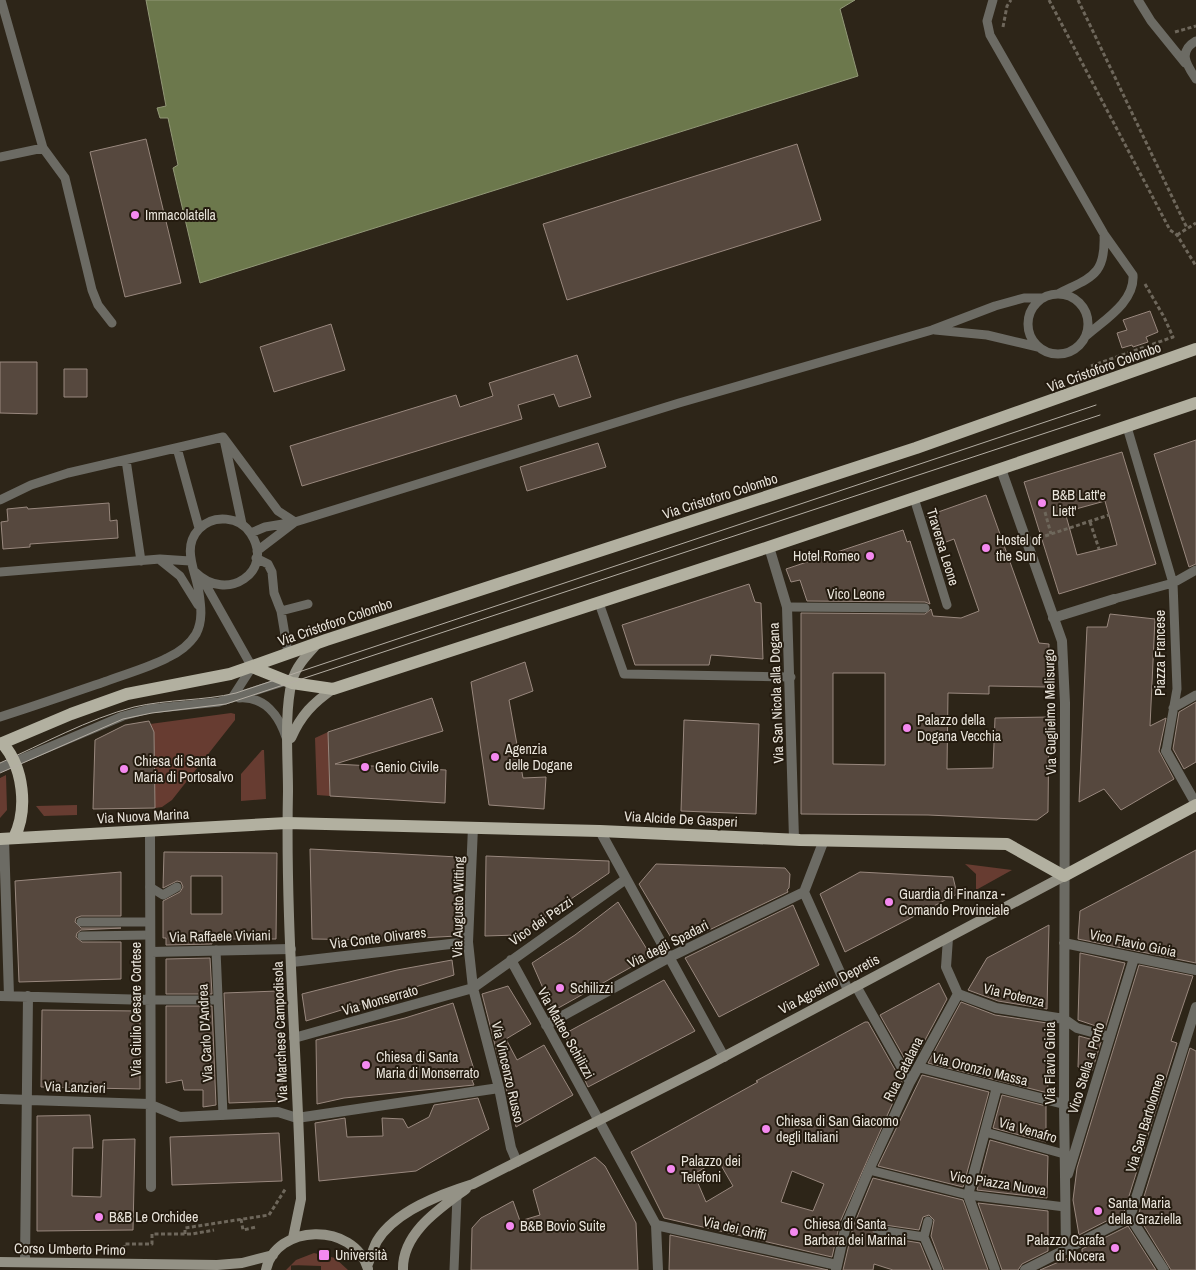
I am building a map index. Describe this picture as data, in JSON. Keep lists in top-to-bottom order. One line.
{"streets":{"main road":["Via Cristoforo Colombo","Via Nuova Marina","Via Alcide De Gasperi","Via Agostino Depretis","Via Marchese Campodisola","Corso Umberto Primo"],"street":["Piazza Francese","Via San Nicola alla Dogana","Via Guglielmo Melisurgo","Via Augusto Witting","Vico dei Pezzi","Via Raffaele Viviani","Via Conte Olivares","Vico Flavio Gioia","Via degli Spadari","Via Potenza","Via Monserrato","Via Giulio Cesare Cortese","Via Matteo Schilizzi","Via Flavio Gioia","Vico Stella a Porto","Rua Catalana","Via Oronzio Massa","Via Vincenzo Russo","Via Lanzieri","Via San Bartolomeo","Via dei Griffi"],"lane":["Traversa Leone","Vico Leone","Via Carlo D'Andrea","Via Venafro","Vico Piazza Nuova"]},"crossings":[["Vico Leone","Via San Nicola alla Dogana"],["Piazza Francese","Via Guglielmo Melisurgo"],["Piazza Francese","Via Agostino Depretis"],["Via San Nicola alla Dogana","Via Alcide De Gasperi"],["Via Guglielmo Melisurgo","Via Alcide De Gasperi"],["Via Guglielmo Melisurgo","Via Agostino Depretis"],["Via Guglielmo Melisurgo","Via Flavio Gioia"],["Via Nuova Marina","Via Alcide De Gasperi"],["Via Nuova Marina","Via Giulio Cesare Cortese"],["Via Nuova Marina","Via Marchese Campodisola"],["Via Alcide De Gasperi","Via Augusto Witting"],["Via Alcide De Gasperi","Via Agostino Depretis"],["Via Alcide De Gasperi","Via Marchese Campodisola"],["Via Alcide De Gasperi","Via Flavio Gioia"],["Via Augusto Witting","Vico dei Pezzi"],["Via Augusto Witting","Via Conte Olivares"],["Via Augusto Witting","Via Monserrato"],["Via Augusto Witting","Via Vincenzo Russo"],["Vico dei Pezzi","Via Monserrato"],["Vico dei Pezzi","Via Matteo Schilizzi"],["Vico dei Pezzi","Via Vincenzo Russo"],["Via Raffaele Viviani","Via Giulio Cesare Cortese"],["Via Raffaele Viviani","Via Marchese Campodisola"],["Via Raffaele Viviani","Via Carlo D'Andrea"],["Via Conte Olivares","Via Marchese Campodisola"],["Vico Flavio Gioia","Via Flavio Gioia"],["Vico Flavio Gioia","Vico Stella a Porto"],["Via degli Spadari","Via Matteo Schilizzi"],["Via Agostino Depretis","Via Matteo Schilizzi"],["Via Agostino Depretis","Via Flavio Gioia"],["Via Agostino Depretis","Via Vincenzo Russo"],["Via Potenza","Via Flavio Gioia"],["Via Potenza","Vico Stella a Porto"],["Via Potenza","Rua Catalana"],["Via Monserrato","Via Marchese Campodisola"],["Via Monserrato","Via Vincenzo Russo"],["Via Giulio Cesare Cortese","Via Lanzieri"],["Via Matteo Schilizzi","Via dei Griffi"],["Via Flavio Gioia","Vico Stella a Porto"],["Via Flavio Gioia","Via Oronzio Massa"],["Via Flavio Gioia","Via Venafro"],["Via Flavio Gioia","Vico Piazza Nuova"],["Rua Catalana","Via Oronzio Massa"],["Rua Catalana","Vico Piazza Nuova"],["Rua Catalana","Via dei Griffi"]],"places":{"other":["Immacolatella","B&B Latt'e Liett'","Hostel of the Sun","Hotel Romeo","Palazzo della Dogana Vecchia","Agenzia delle Dogane","Genio Civile","Chiesa di Santa Maria di Portosalvo","Guardia di Finanza - Comando Provinciale","Schilizzi","Chiesa di Santa Maria di Monserrato","Chiesa di San Giacomo degli Italiani","Palazzo dei Telefoni","Santa Maria della Graziella","B&B Le Orchidee","B&B Bovio Suite","Chiesa di Santa Barbara dei Marinai","Palazzo Carafa di Nocera"],"transit":["Università"]}}
